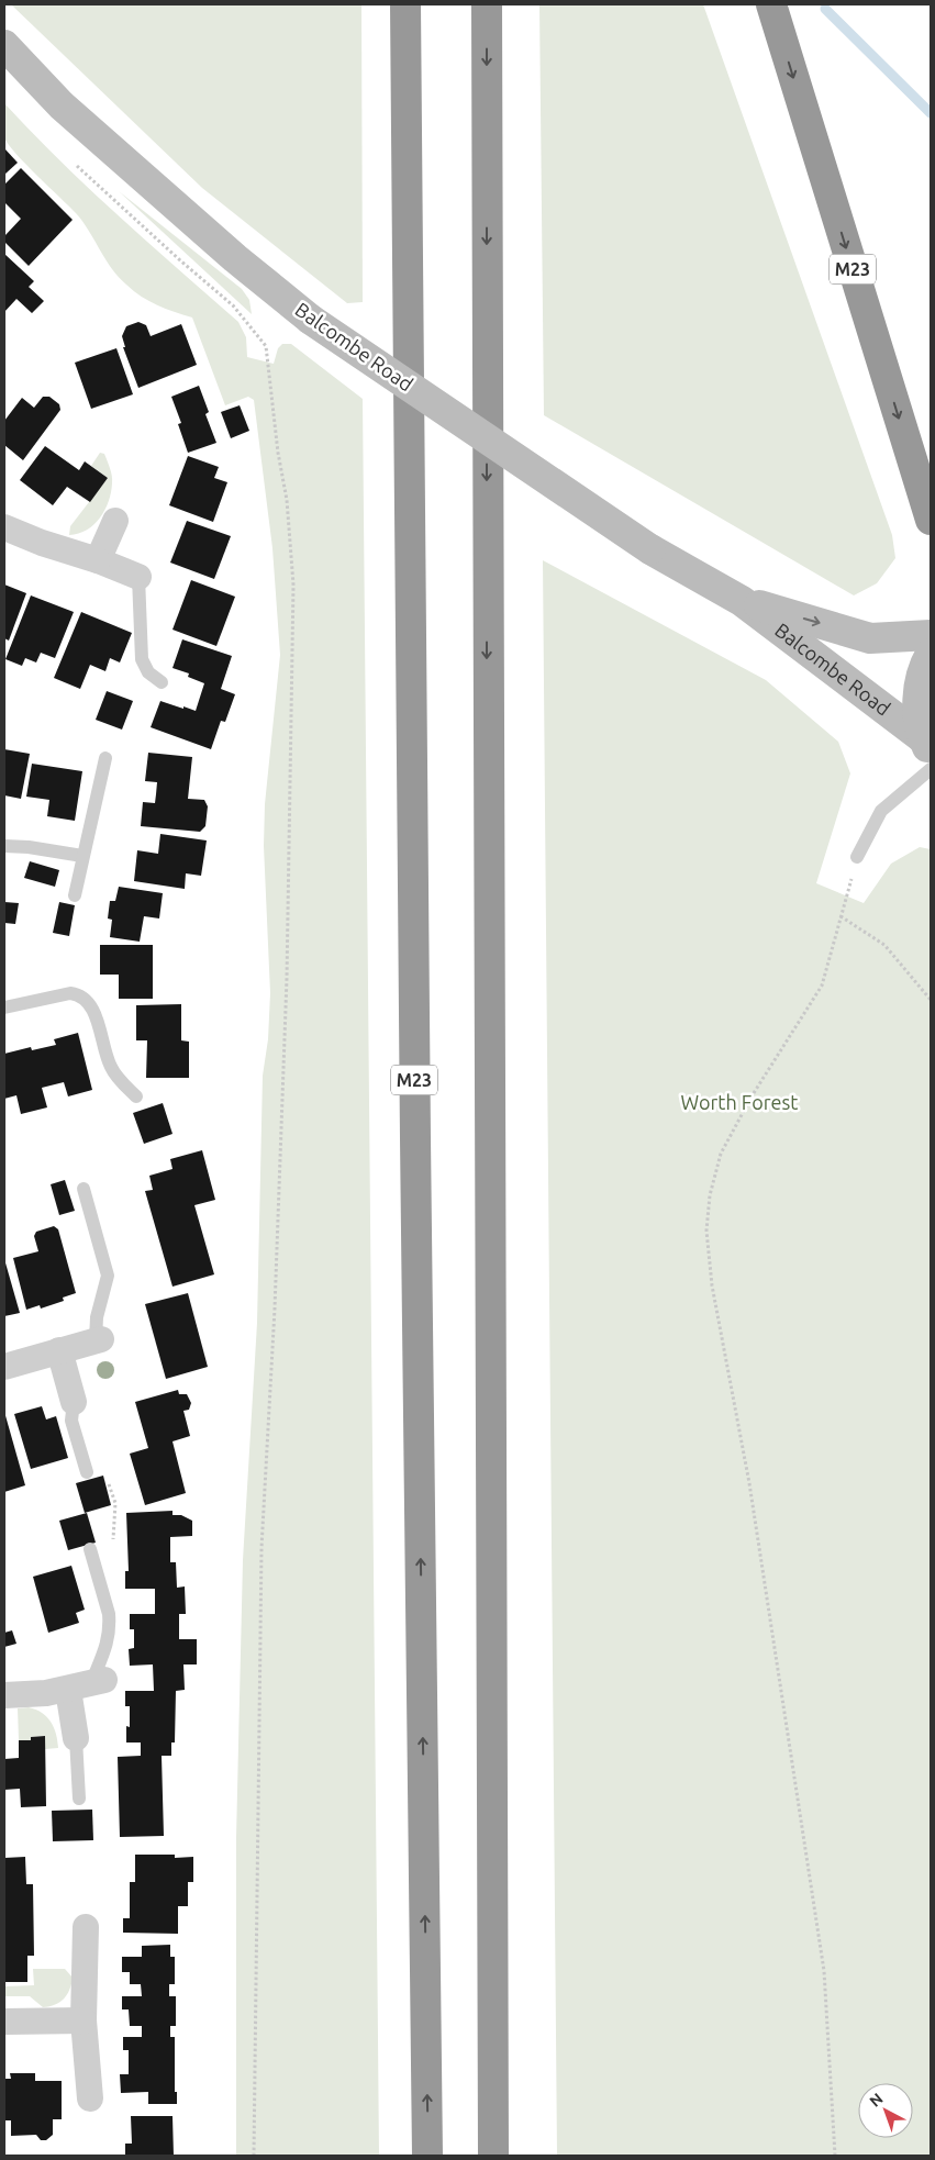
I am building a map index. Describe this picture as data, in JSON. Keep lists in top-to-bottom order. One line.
{"streets":{"highway":["M23"],"main road":["Balcombe Road"]},"parks":["Worth Forest"],"north":"top left"}
